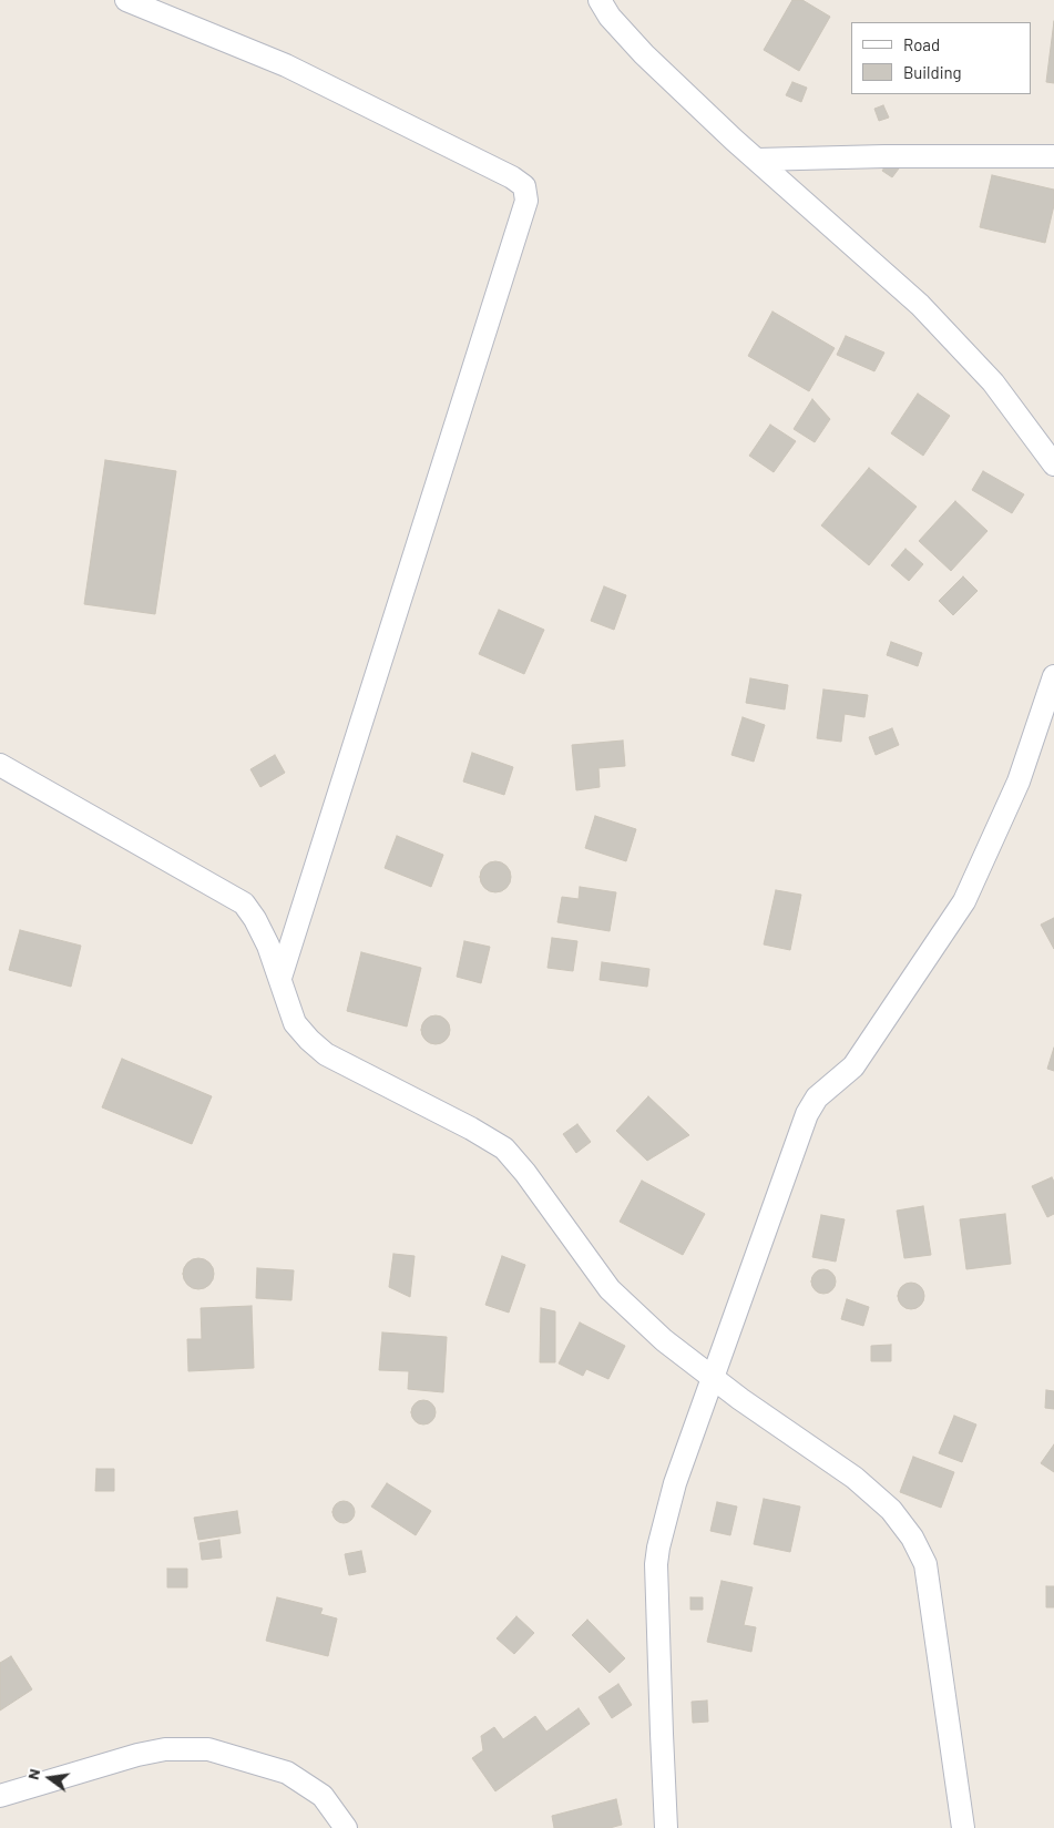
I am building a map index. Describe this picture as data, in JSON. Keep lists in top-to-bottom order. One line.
{"legend":["Road","Building"],"north":"left"}
